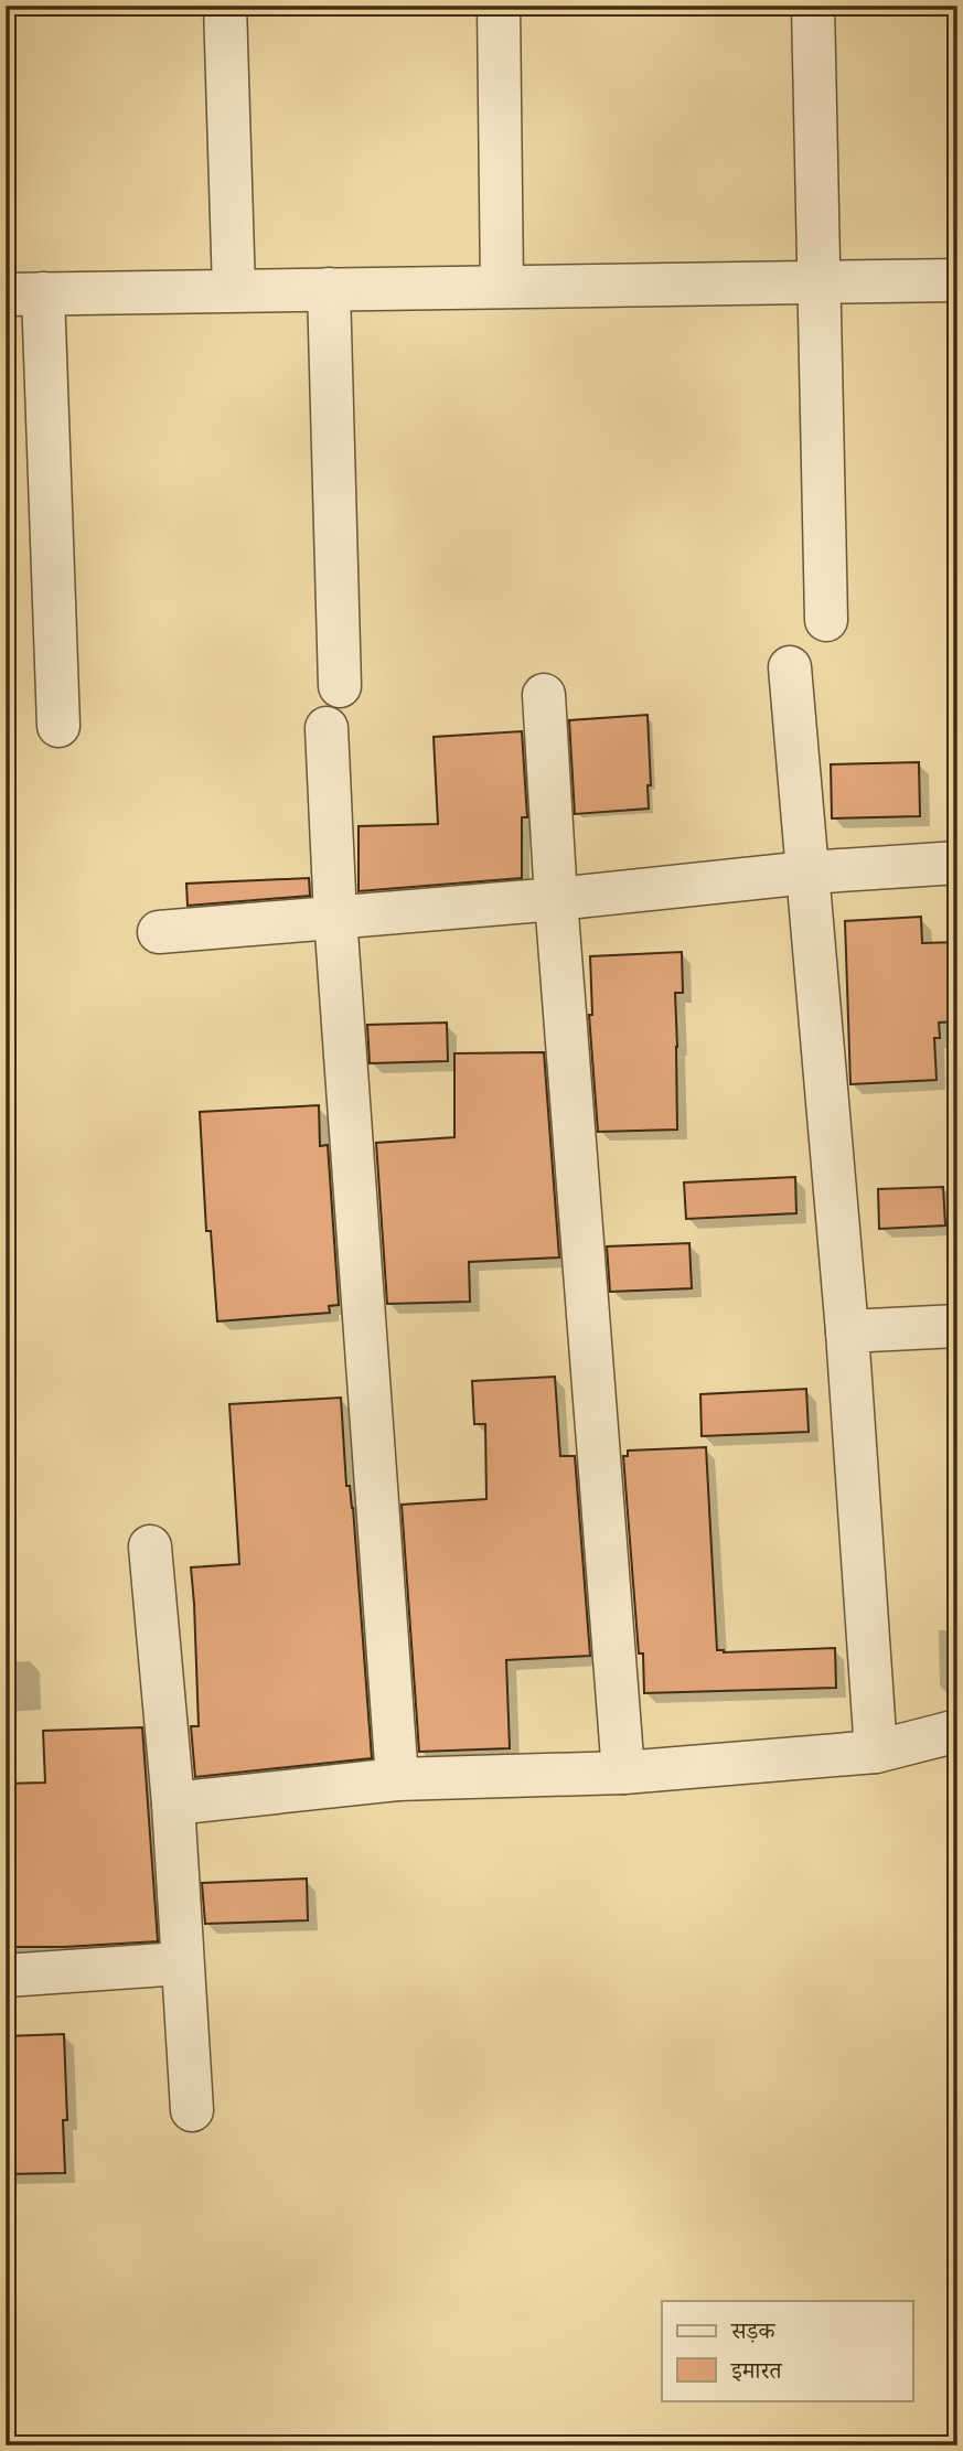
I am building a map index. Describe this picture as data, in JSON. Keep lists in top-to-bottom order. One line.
{"legend":["सड़क","इमारत"]}
